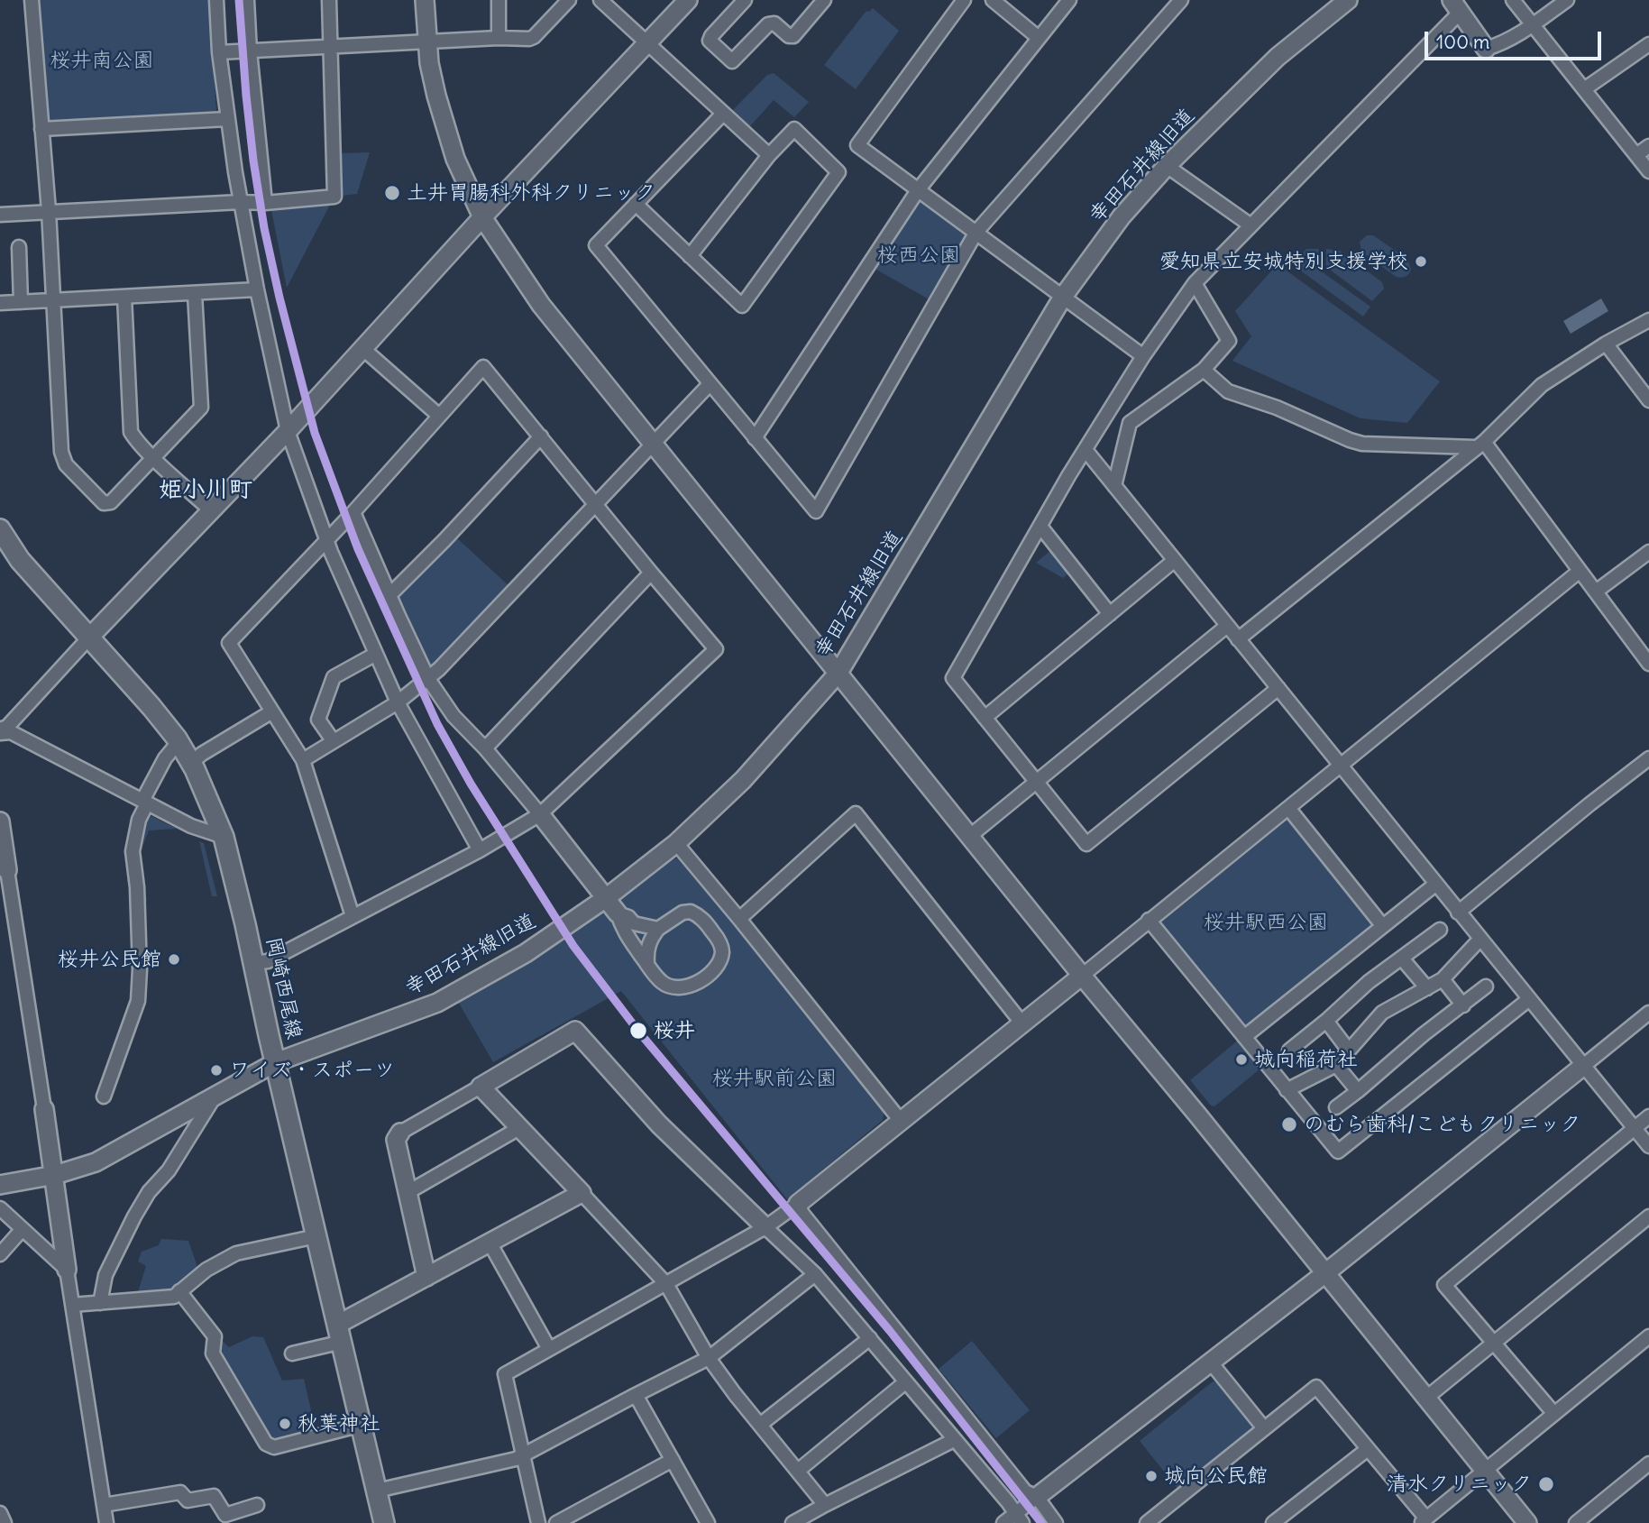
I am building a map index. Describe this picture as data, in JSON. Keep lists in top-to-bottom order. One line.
{"streets":{"main road":["岡崎西尾線"],"street":["幸田石井線旧道"]},"crossings":[["幸田石井線旧道","岡崎西尾線"]],"districts":["姫小川町"],"parks":["桜井南公園","桜西公園","桜井駅西公園","桜井駅前公園"],"places":["土井胃腸科外科クリニック","愛知県立安城特別支援学校","桜井公民館","桜井","城向稲荷社","ワイズ・スポーツ","のむら歯科/こどもクリニック","秋葉神社","城向公民館","清水クリニック"],"scale_bar":"100 m"}
